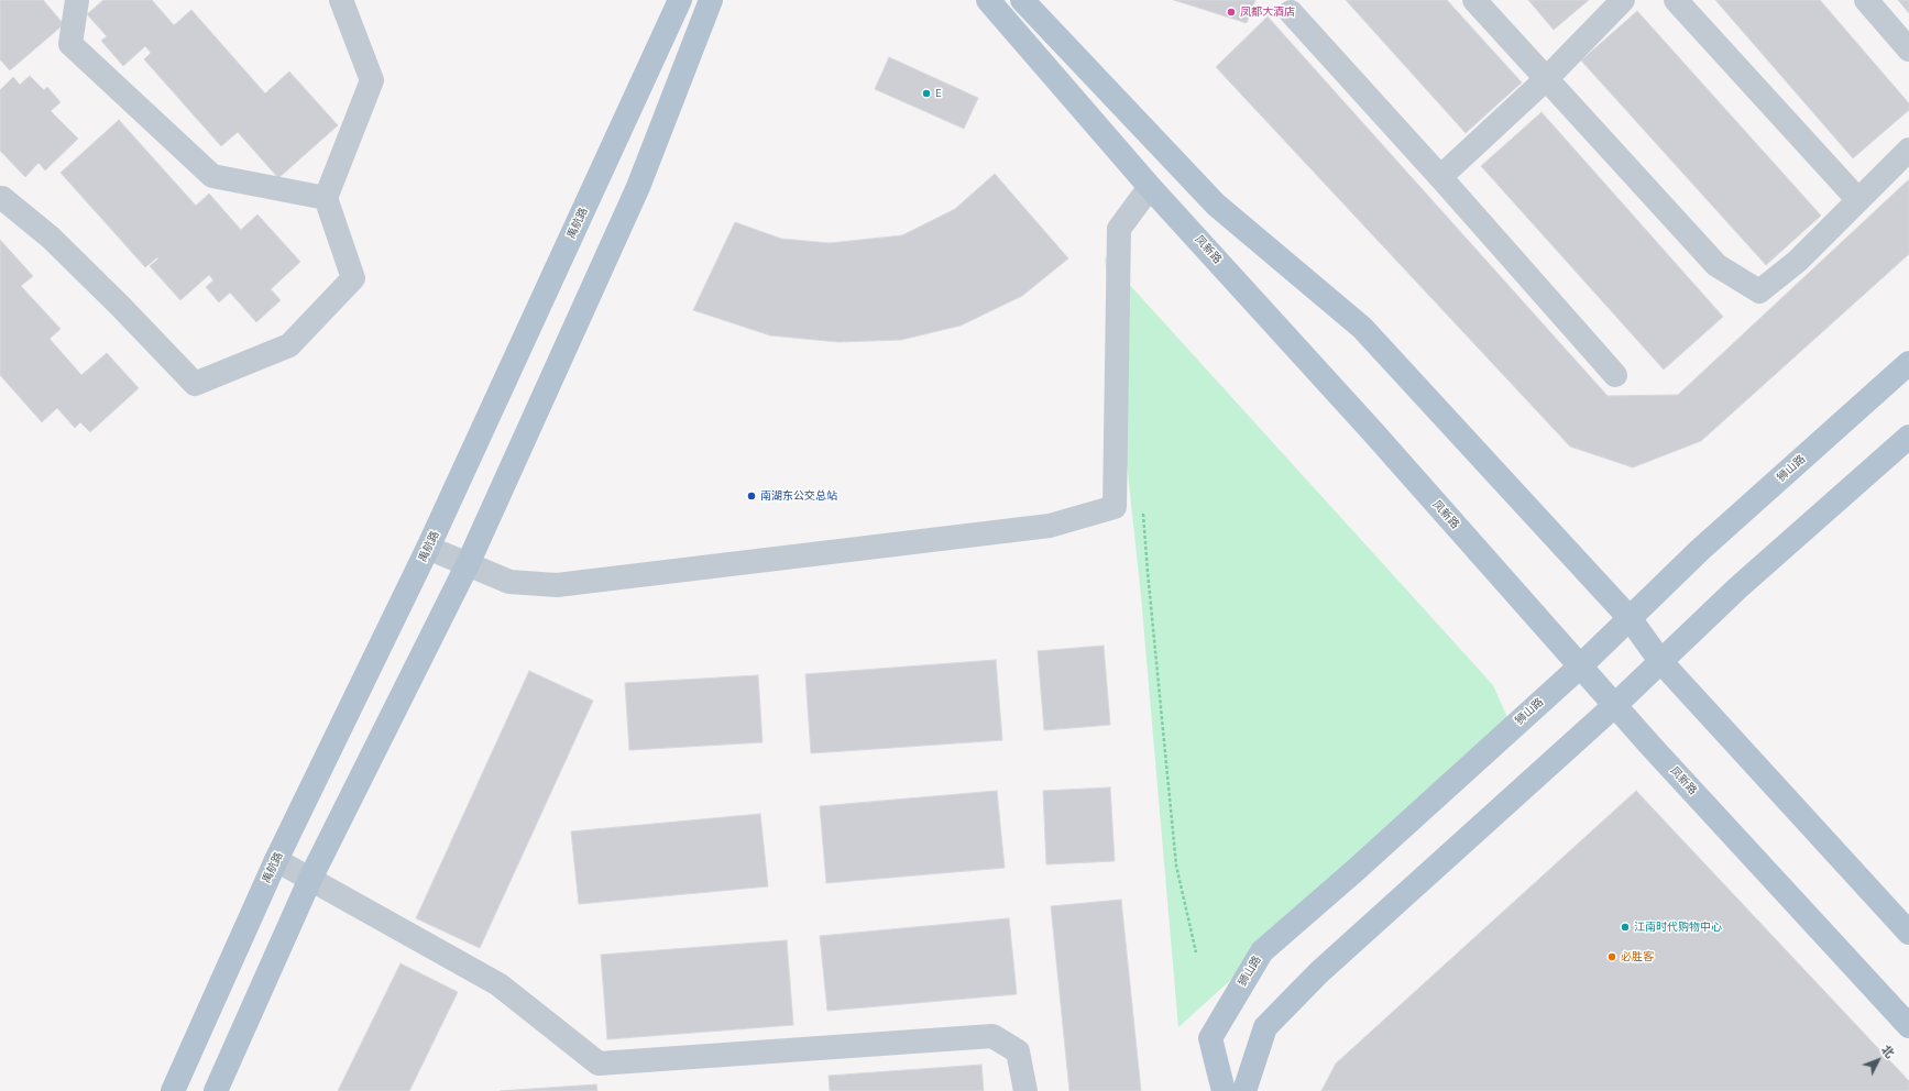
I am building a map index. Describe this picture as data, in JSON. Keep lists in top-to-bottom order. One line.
{"streets":{"main road":["禹航路","凤新路","狮山路"]},"crossings":[["凤新路","狮山路"]],"places":["凤都大酒店","E","南湖东公交总站","江南时代购物中心","必胜客"],"north":"top right"}
